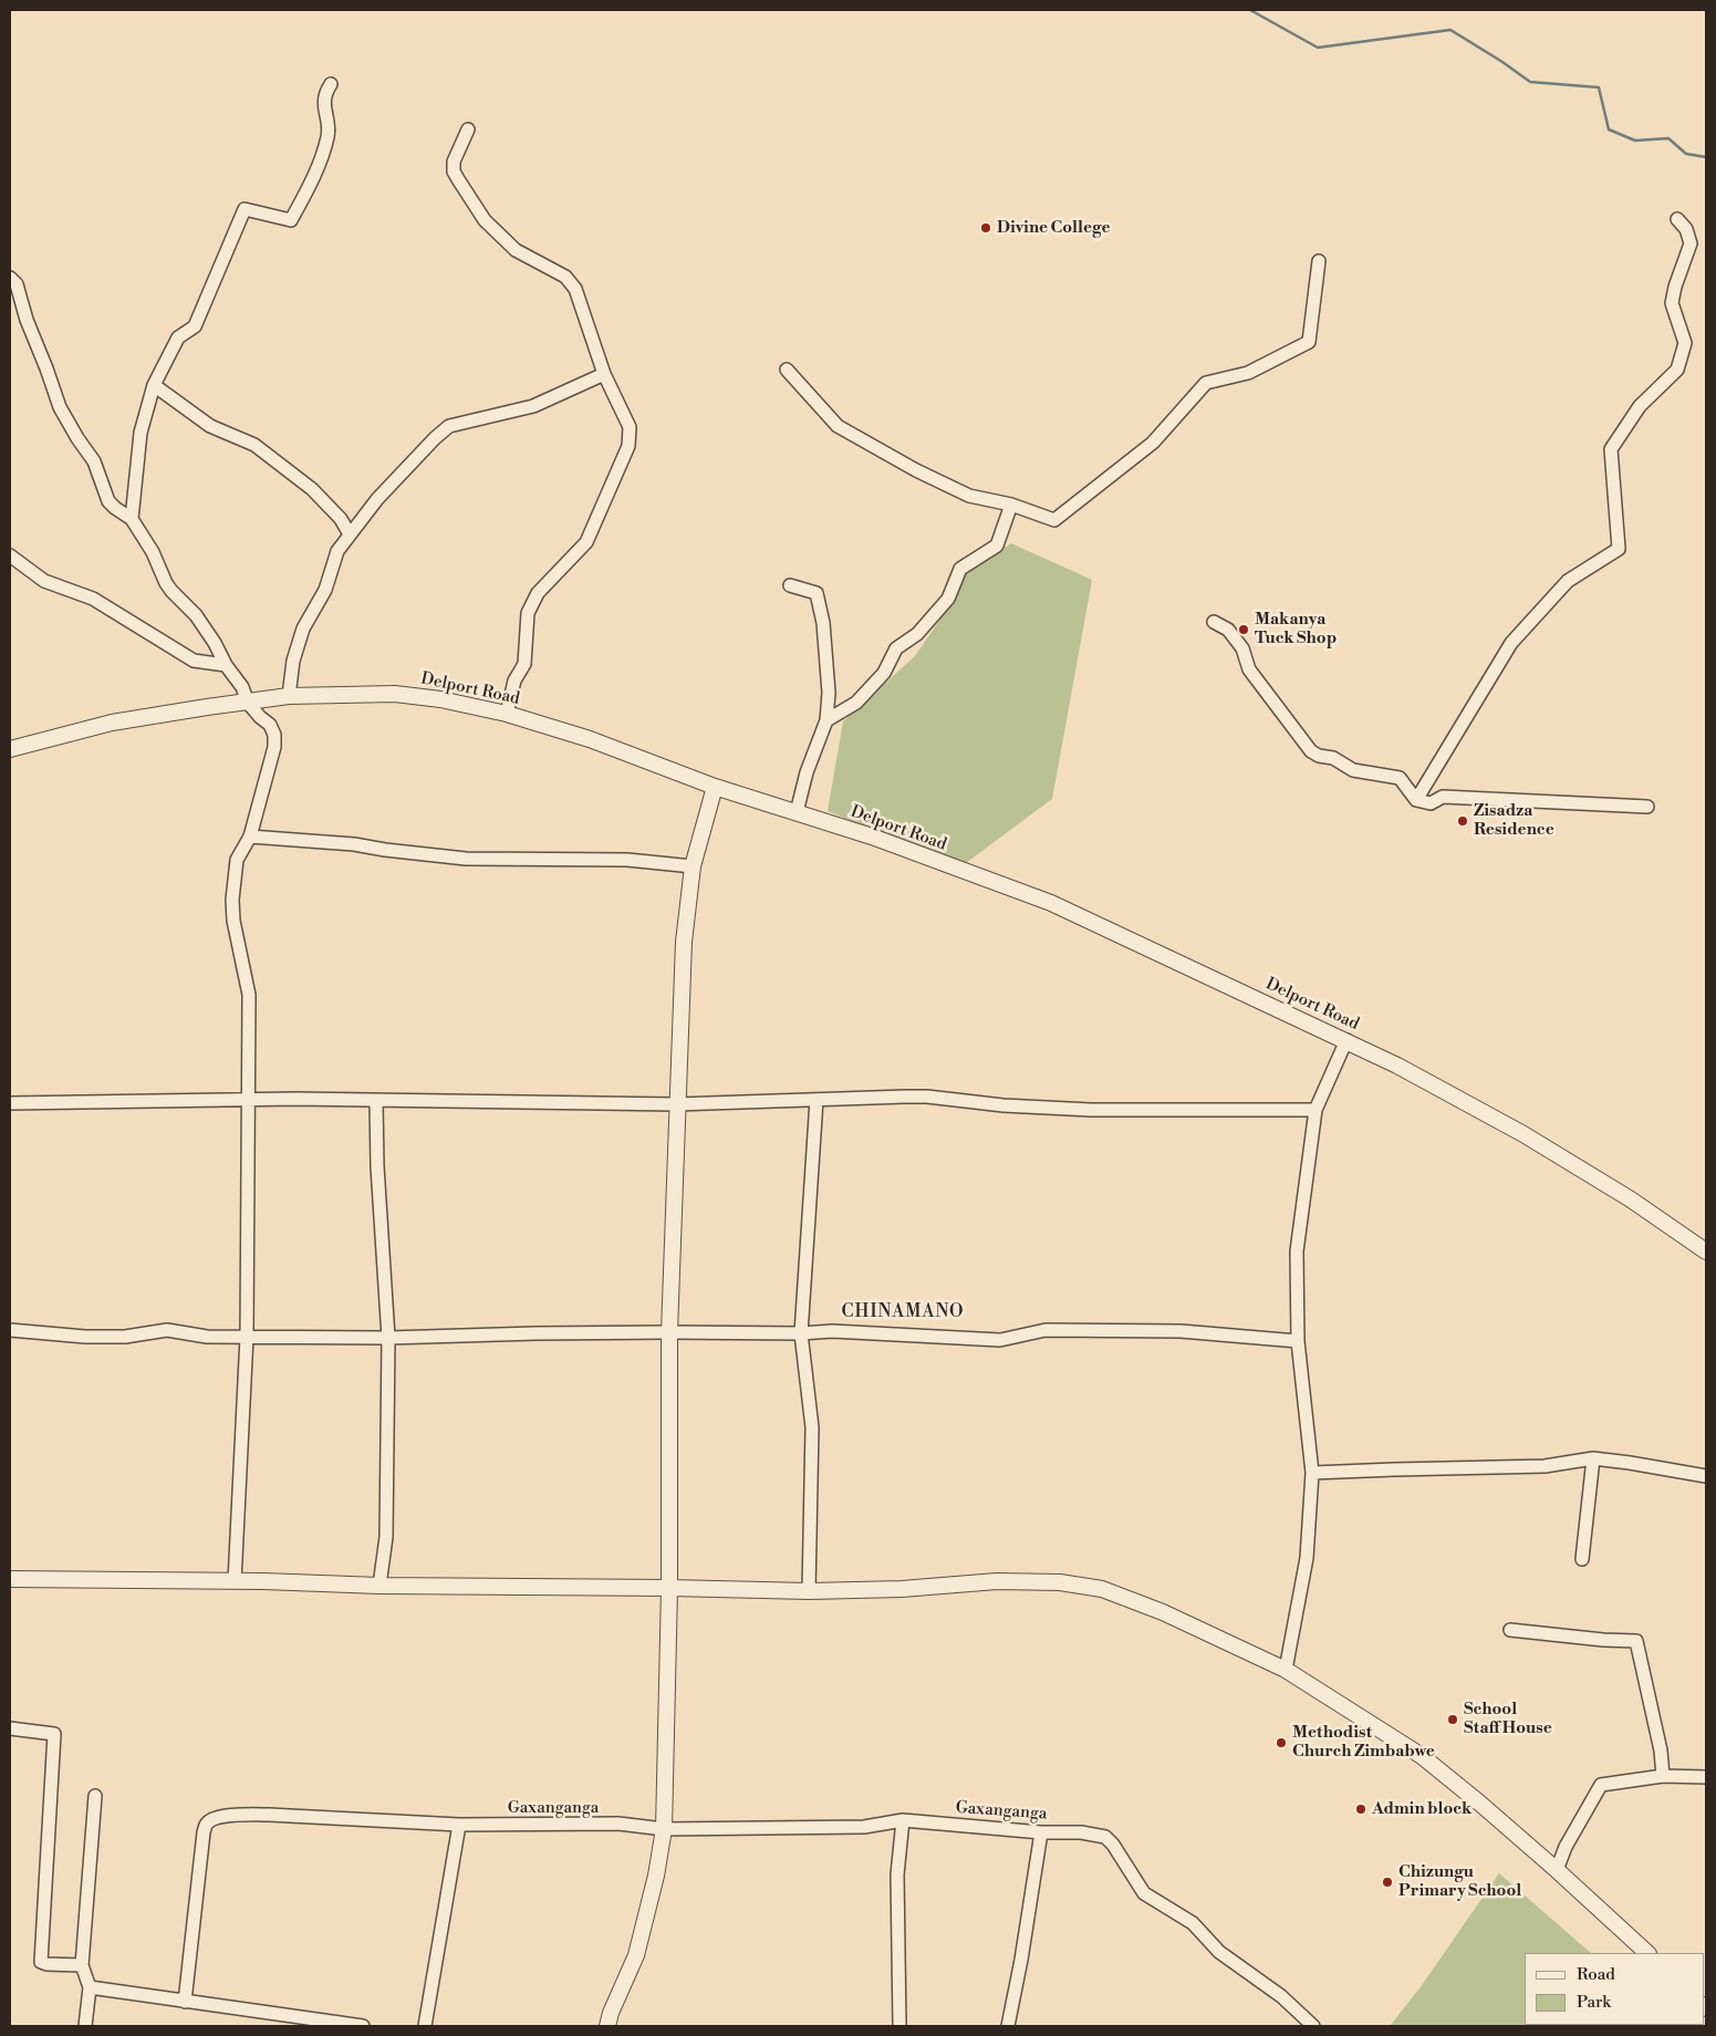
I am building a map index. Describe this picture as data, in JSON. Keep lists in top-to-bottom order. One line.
{"streets":{"street":["Delport Road","Gaxanganga"]},"districts":["CHINAMANO"],"places":["Divine College","Makanya Tuck Shop","Zisadza Residence","School Staff House","Methodist Church Zimbabwe","Admin block","Chizungu Primary School"],"legend":["Road","Park"]}
